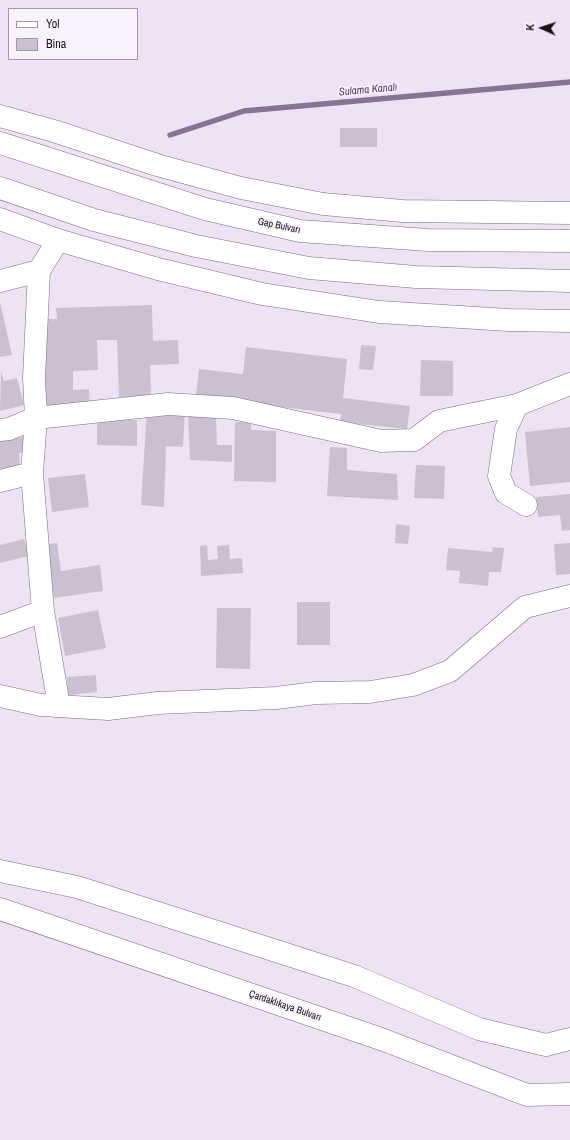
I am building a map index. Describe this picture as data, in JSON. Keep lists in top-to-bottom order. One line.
{"streets":{"main road":["Gap Bulvarı","Çardaklıkaya Bulvarı"]},"water":["Sulama Kanalı"],"legend":["Yol","Bina"],"north":"left"}
